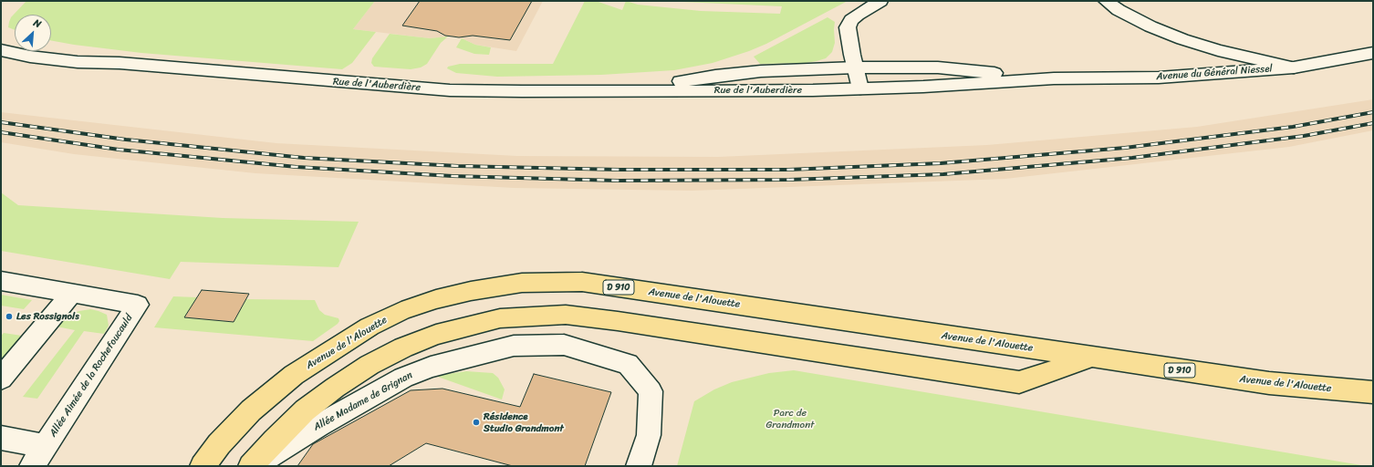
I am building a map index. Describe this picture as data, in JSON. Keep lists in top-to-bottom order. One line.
{"streets":{"main road":["D 910","Avenue de l'Alouette"],"street":["Avenue du Général Niessel","Rue de l'Auberdière","Allée Aimée de la Rochefoucauld","Allée Madame de Grignan"]},"crossings":[["Avenue du Général Niessel","Rue de l'Auberdière"],["Avenue de l'Alouette","Allée Madame de Grignan"]],"parks":["Parc de Grandmont"],"places":["Les Rossignols","Résidence Studio Grandmont"],"north":"top right"}
